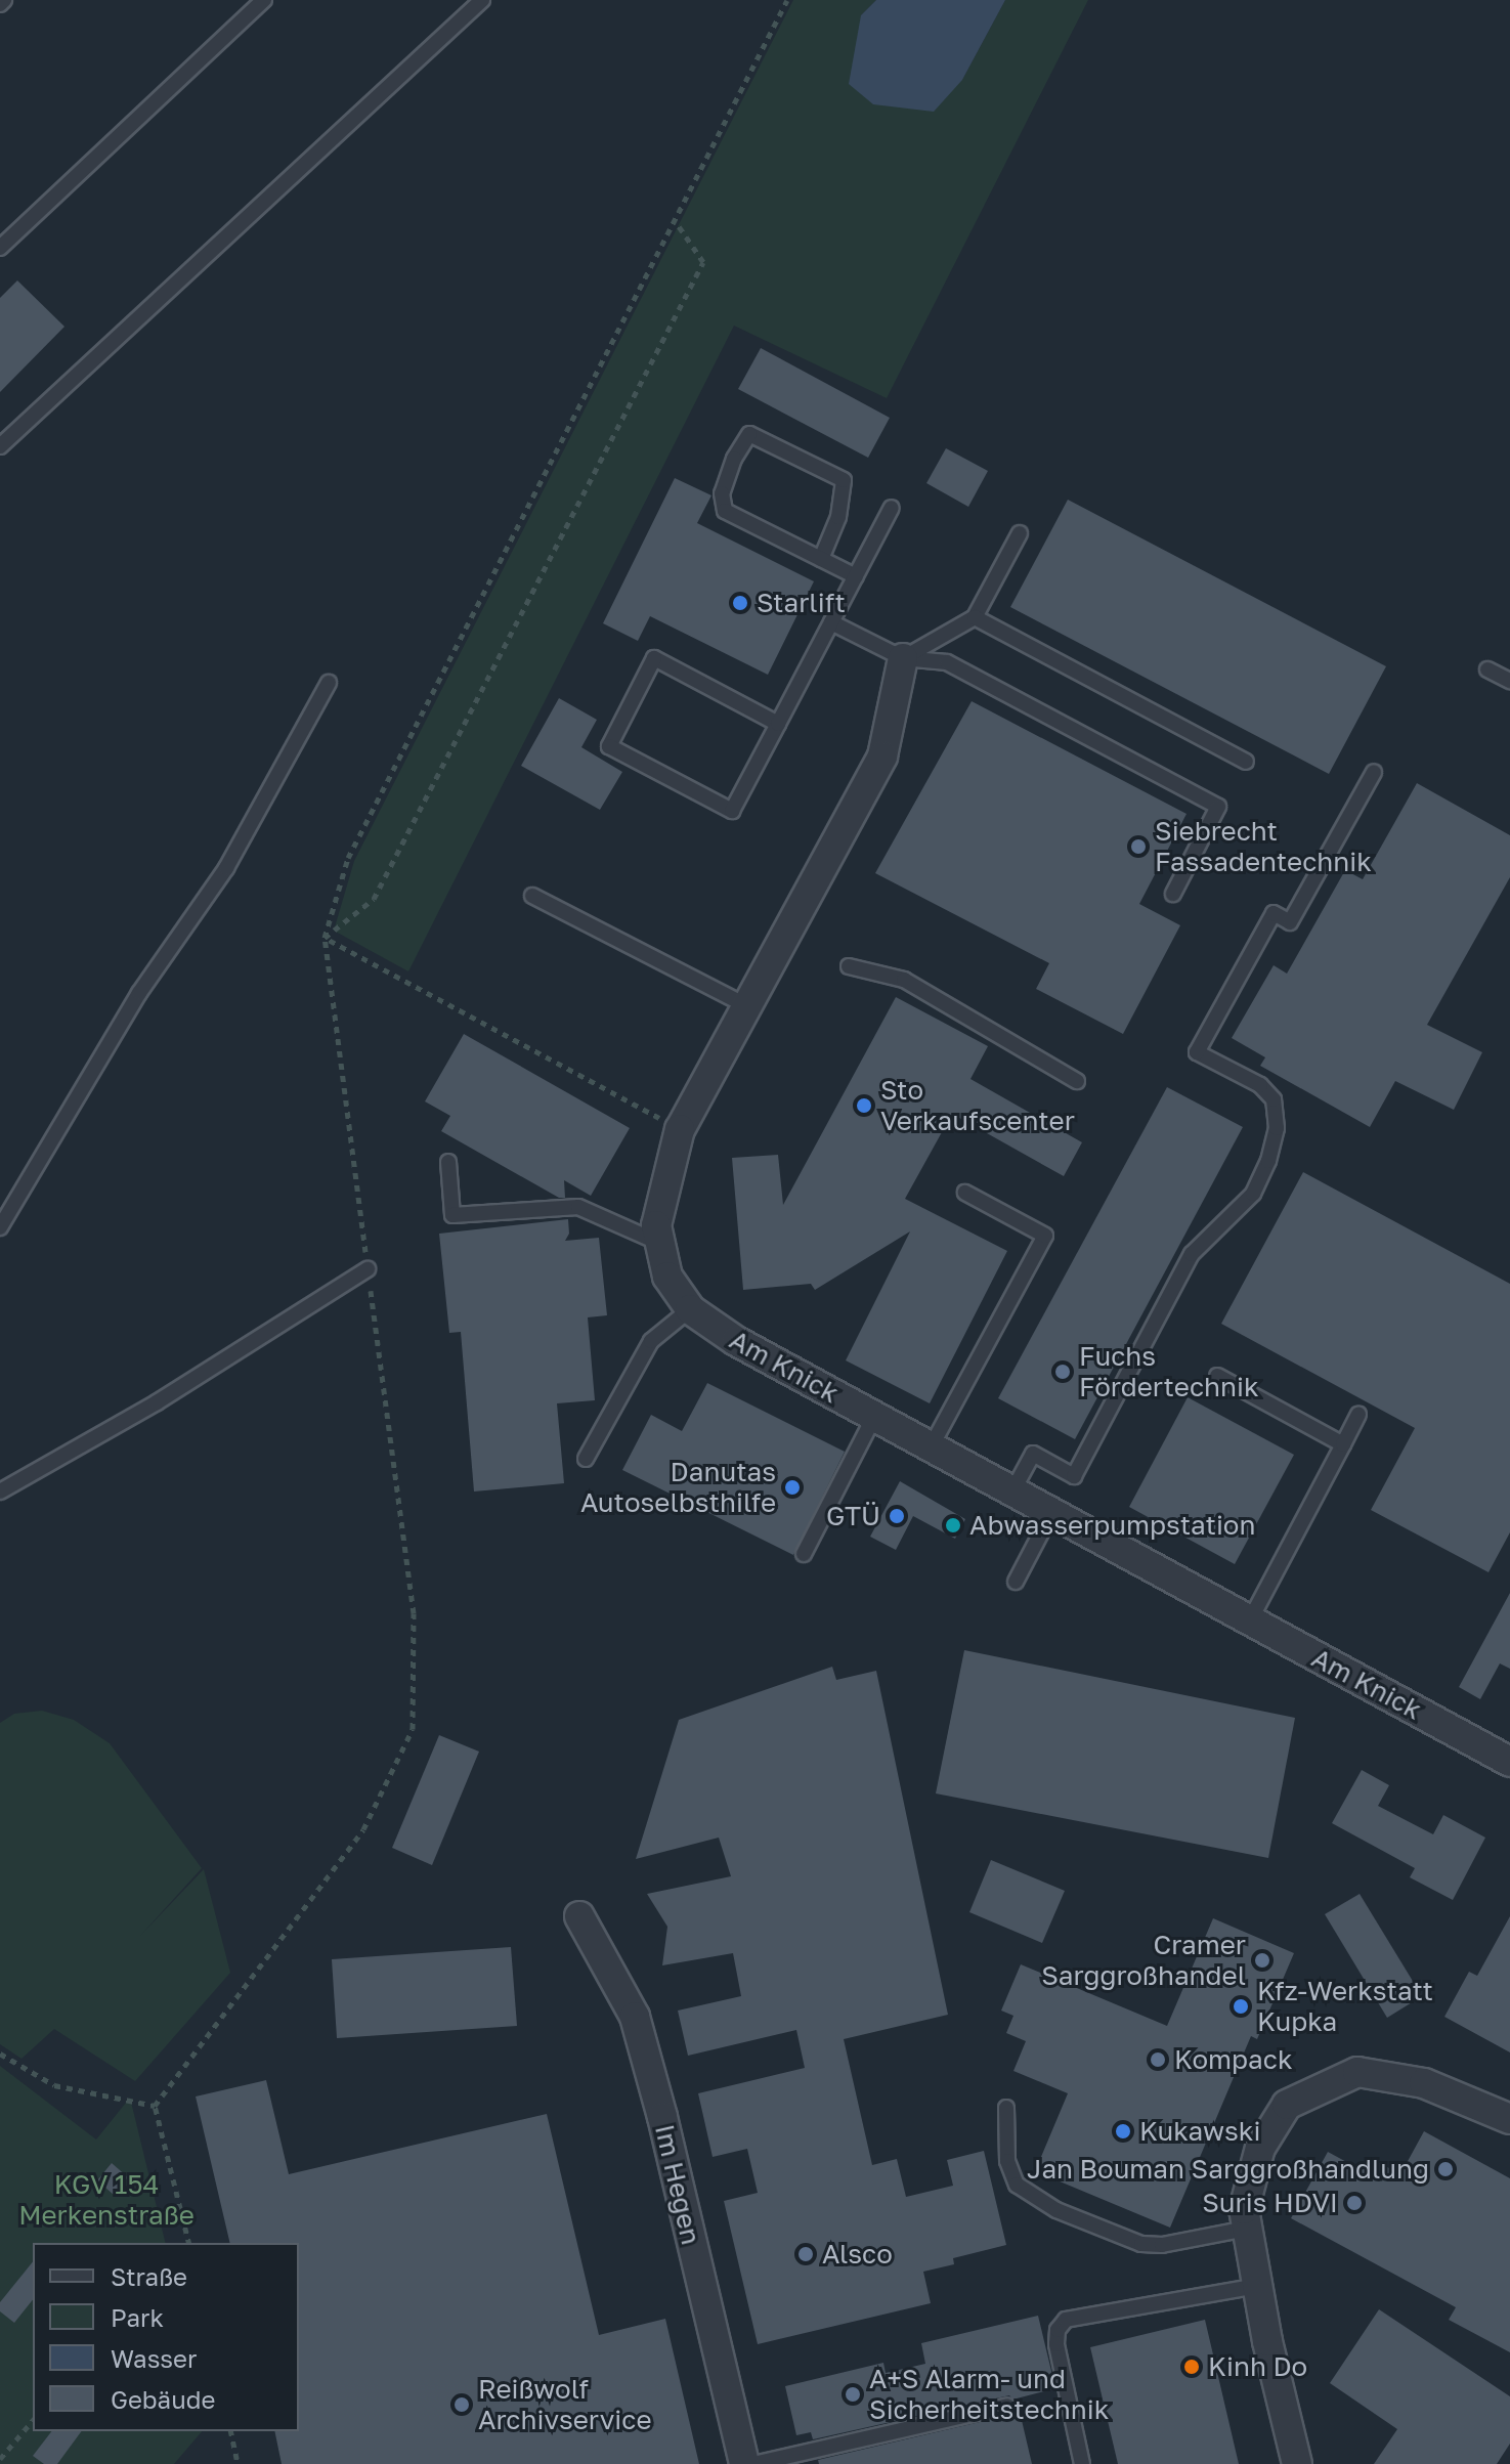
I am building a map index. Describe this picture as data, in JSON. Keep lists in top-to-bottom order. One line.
{"streets":{"street":["Am Knick","Im Hegen"]},"parks":["KGV 154 Merkenstraße"],"places":["Starlift","Siebrecht Fassadentechnik","Sto Verkaufscenter","Fuchs Fördertechnik","Danutas Autoselbsthilfe","GTÜ","Abwasserpumpstation","Cramer Sarggroßhandel","Kfz-Werkstatt Kupka","Kompack","Kukawski","Jan Bouman Sarggroßhandlung","Suris HDVI","Alsco","Kinh Do","A+S Alarm- und Sicherheitstechnik","Reißwolf Archivservice"],"legend":["Straße","Park","Wasser","Gebäude"]}
